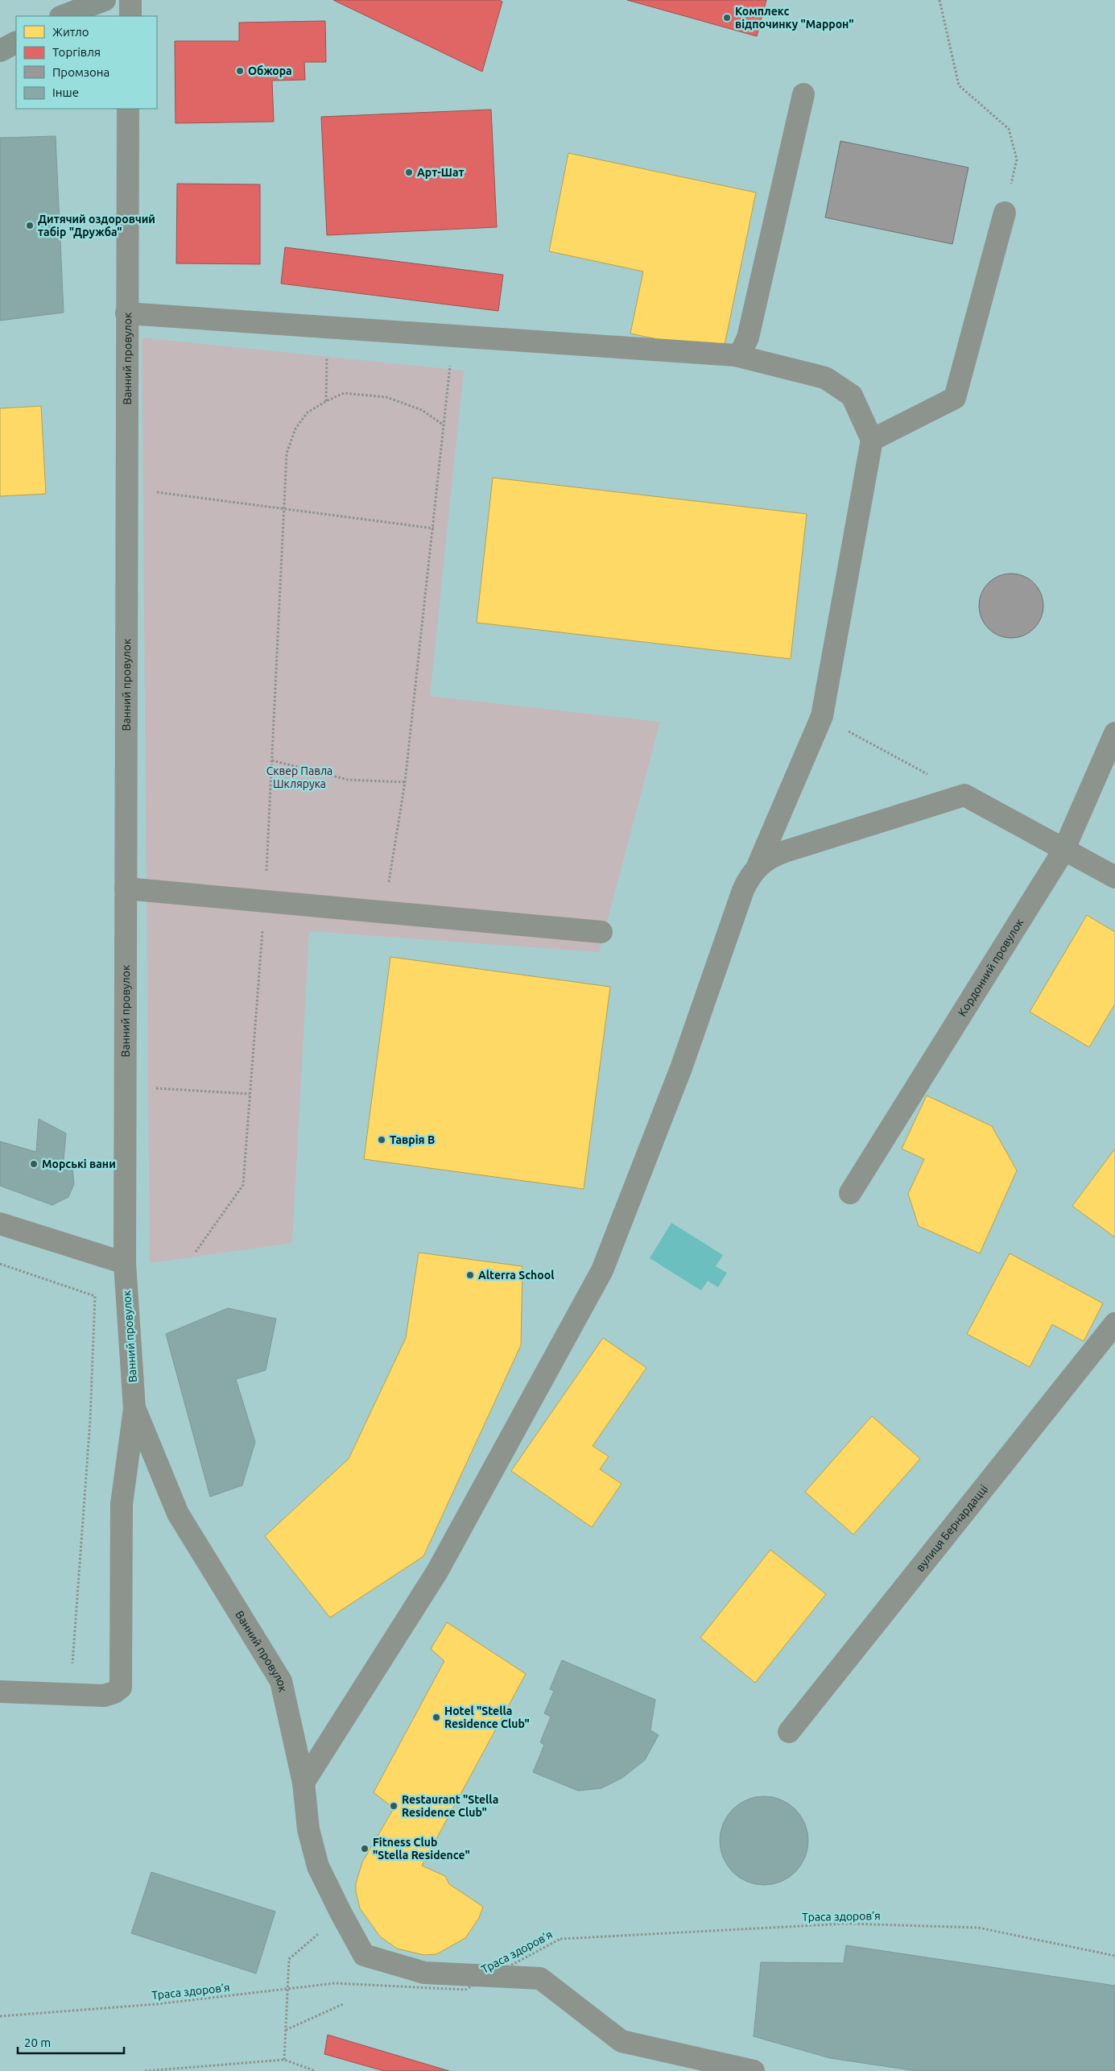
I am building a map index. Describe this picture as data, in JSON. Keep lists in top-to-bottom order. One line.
{"streets":{"street":["Ванний провулок","Кордонний провулок","вулиця Бернардацці"],"path":["Траса здоров’я"]},"parks":["Сквер Павла Шклярука"],"places":["Комплекс відпочинку \"Маррон\"","Обжора","Арт-Шат","Дитячий оздоровчий табір \"Дружба\"","Таврія В","Морські вани","Alterra School","Hotel \"Stella Residence Club\"","Restaurant \"Stella Residence Club\"","Fitness Club \"Stella Residence\""],"legend":["Житло","Торгівля","Промзона","Інше"],"scale_bar":"20 m"}
